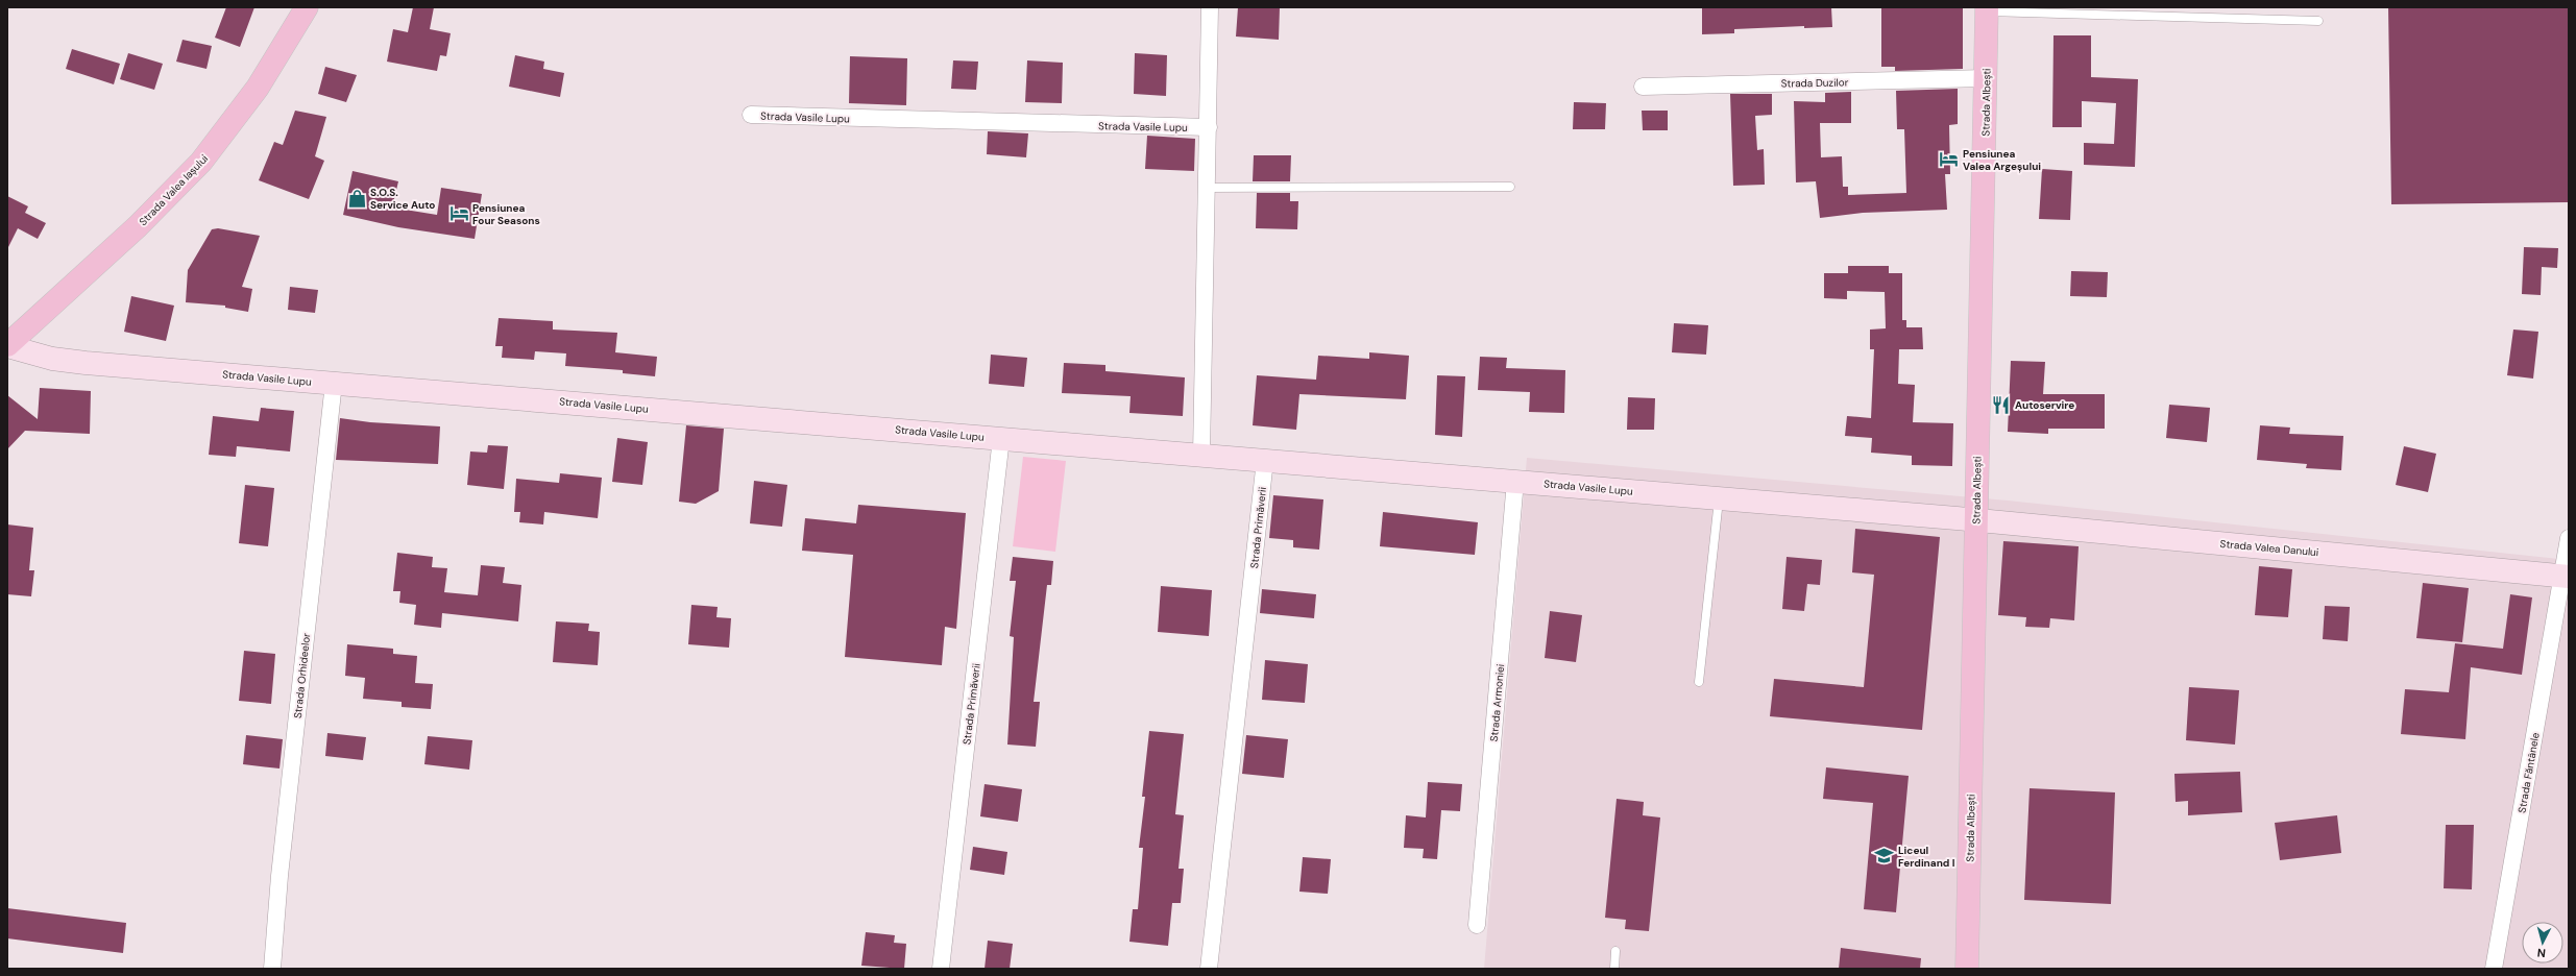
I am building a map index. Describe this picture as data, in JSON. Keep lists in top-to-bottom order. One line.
{"streets":{"main road":["Strada Albești","Strada Vasile Lupu","Strada Valea Iașului","Strada Valea Danului"],"street":["Strada Duzilor","Strada Primăverii","Strada Orhideelor","Strada Armoniei","Strada Făntânele"]},"crossings":[["Strada Duzilor","Strada Albești"],["Strada Albești","Strada Vasile Lupu"],["Strada Albești","Strada Valea Danului"],["Strada Vasile Lupu","Strada Valea Iașului"],["Strada Vasile Lupu","Strada Primăverii"],["Strada Vasile Lupu","Strada Valea Danului"],["Strada Vasile Lupu","Strada Orhideelor"],["Strada Vasile Lupu","Strada Armoniei"],["Strada Valea Danului","Strada Făntânele"]],"places":{"hotel":["Pensiunea Valea Argeșului","Pensiunea Four Seasons"],"shop":["S.O.S. Service Auto"],"restaurant":["Autoservire"],"school or university":["Liceul Ferdinand I"]},"north":"bottom"}
